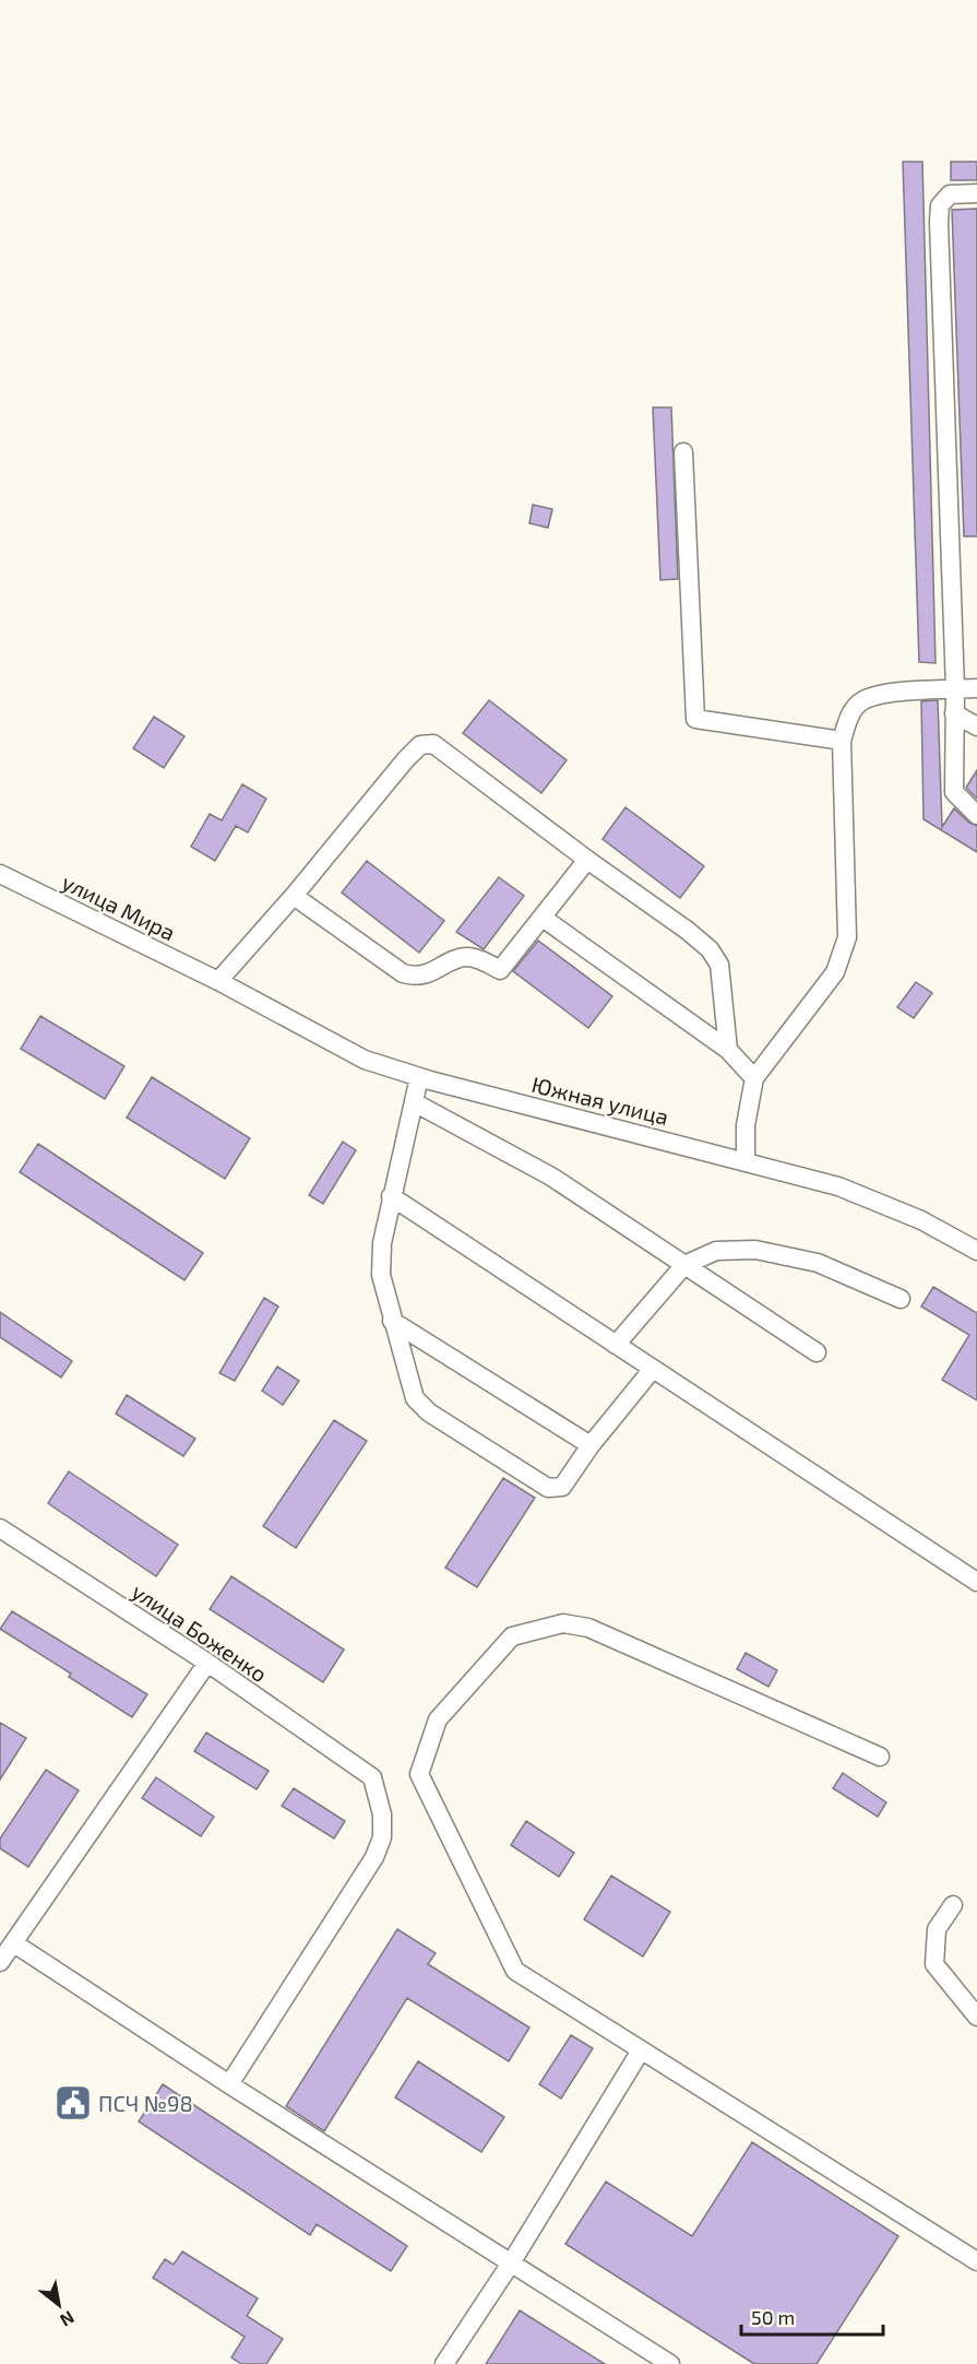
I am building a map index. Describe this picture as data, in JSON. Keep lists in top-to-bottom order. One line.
{"streets":{"street":["улица Мира","Южная улица","улица Боженко"]},"crossings":[["улица Мира","Южная улица"]],"places":{"public building":["ПСЧ №98"]},"scale_bar":"50 m","north":"bottom right"}
